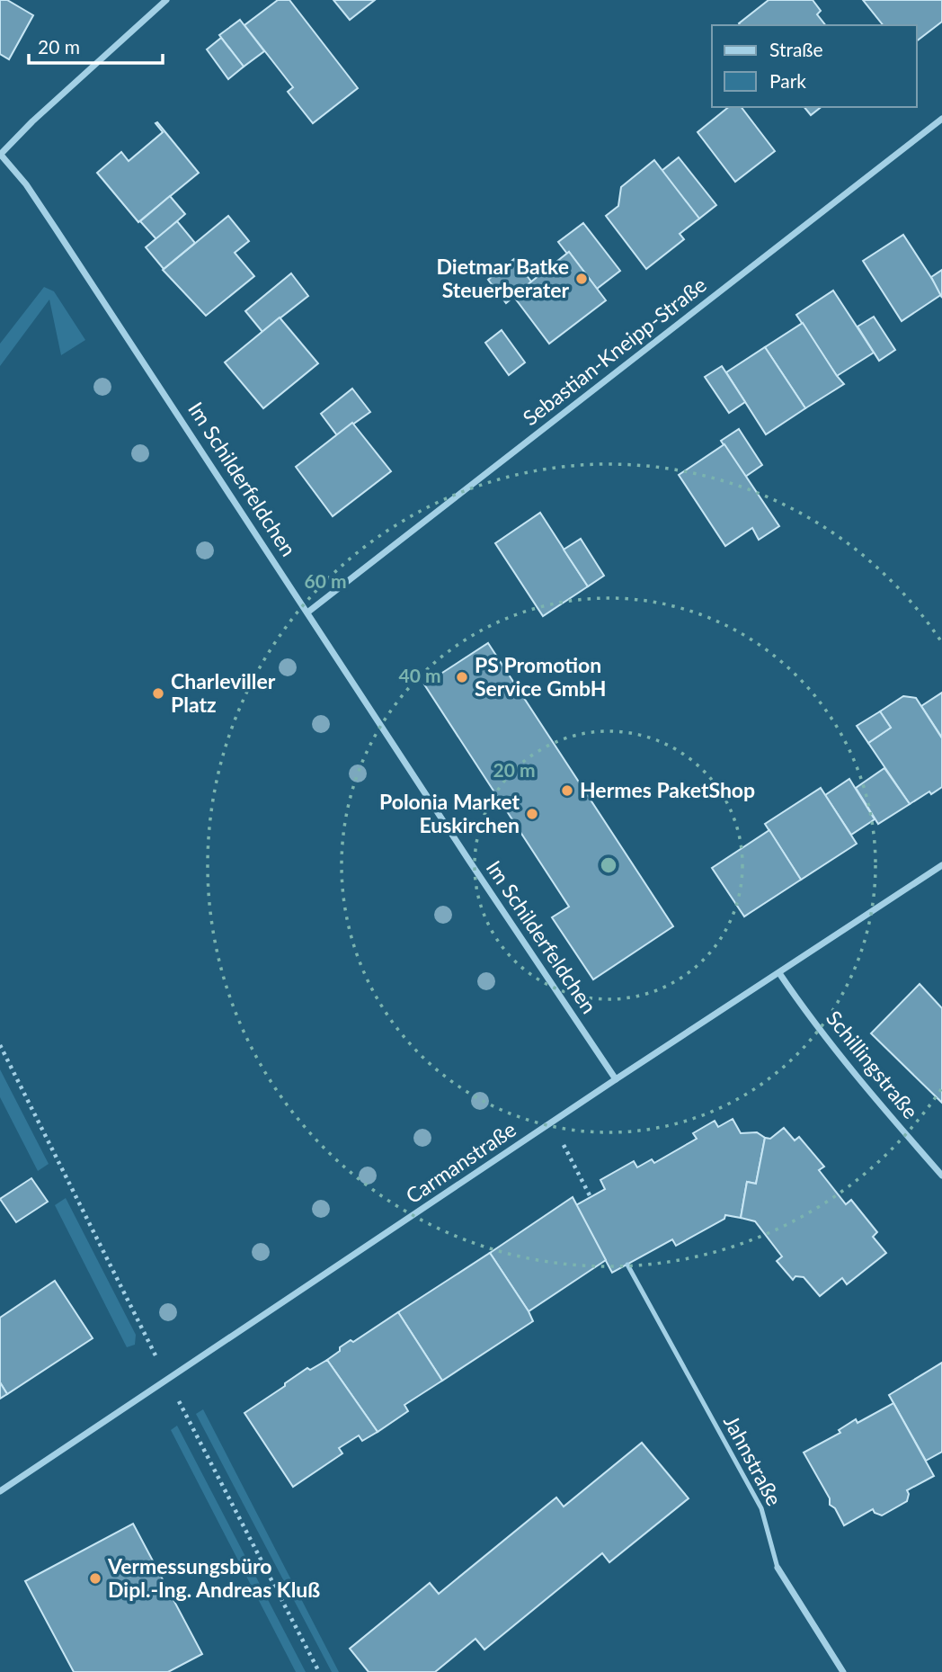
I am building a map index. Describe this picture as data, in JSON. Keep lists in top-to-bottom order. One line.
{"streets":{"street":["Sebastian-Kneipp-Straße","Im Schilderfeldchen","Schillingstraße","Carmanstraße","Jahnstraße"]},"crossings":[["Sebastian-Kneipp-Straße","Im Schilderfeldchen"],["Im Schilderfeldchen","Carmanstraße"],["Schillingstraße","Carmanstraße"]],"places":["Dietmar Batke Steuerberater","PS Promotion Service GmbH","Charleviller Platz","Hermes PaketShop","Polonia Market Euskirchen","Vermessungsbüro Dipl.-Ing. Andreas Kluß"],"legend":["Straße","Park"],"scale_bar":"20 m","rings":["60 m","40 m","20 m"]}
